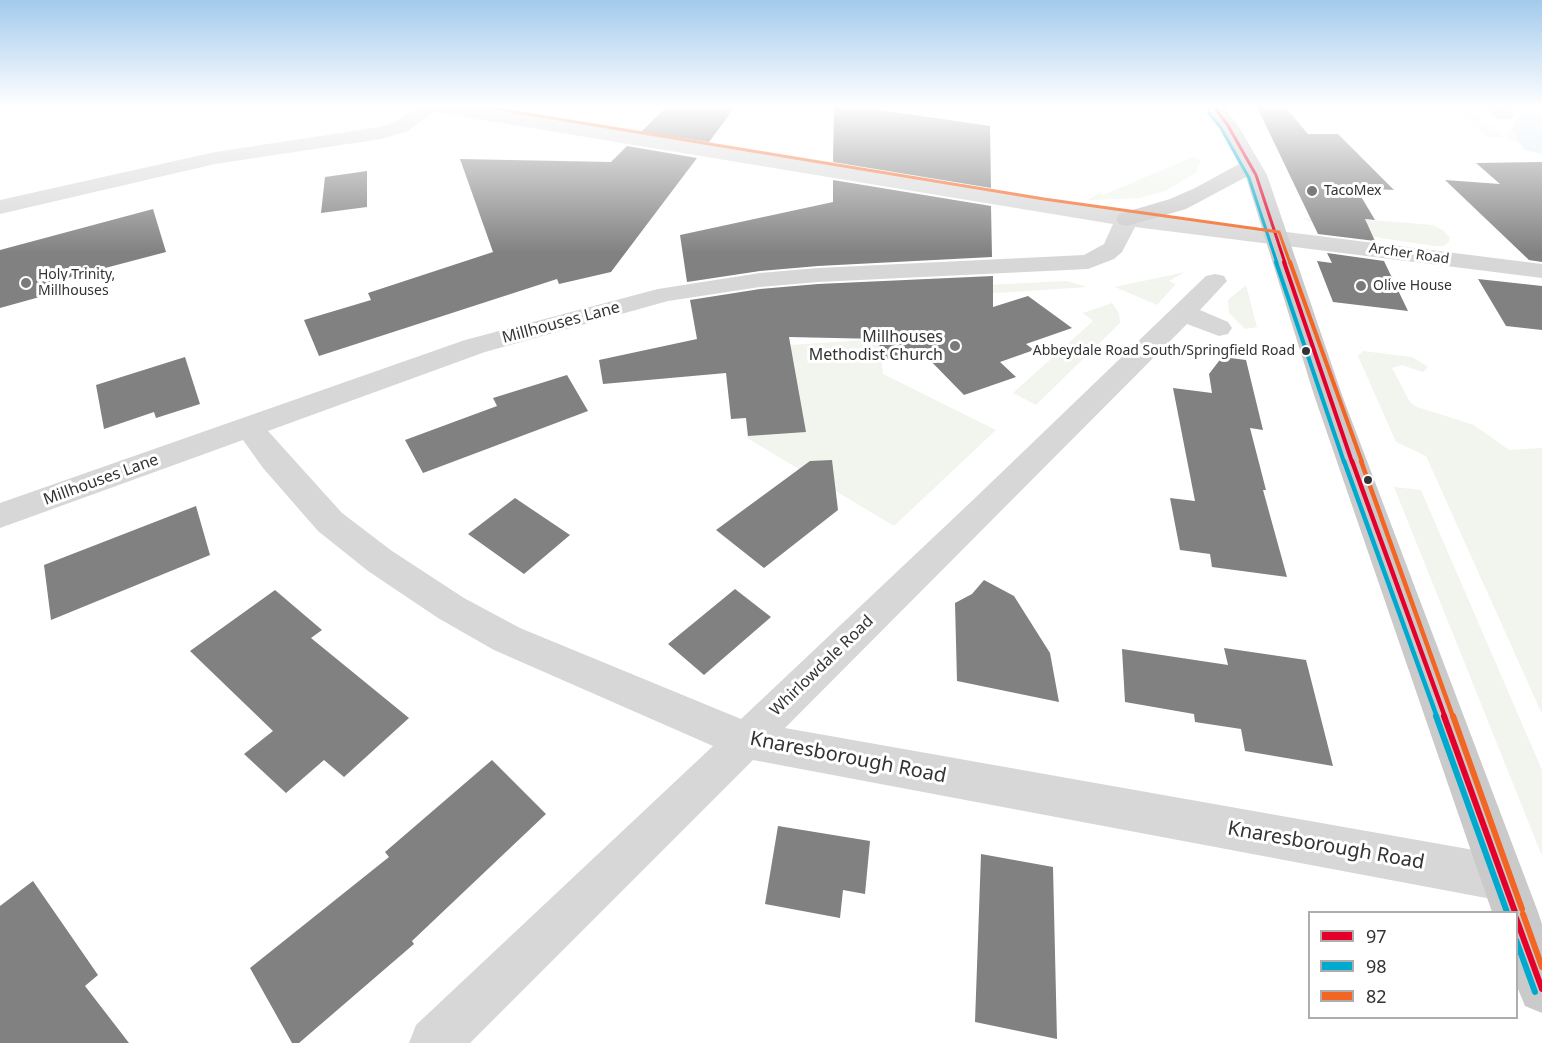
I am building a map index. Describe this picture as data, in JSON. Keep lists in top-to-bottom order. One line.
{"streets":{"street":["Archer Road","Millhouses Lane","Whirlowdale Road","Knaresborough Road"]},"crossings":[["Archer Road","Millhouses Lane"],["Millhouses Lane","Knaresborough Road"],["Whirlowdale Road","Knaresborough Road"]],"places":["TacoMex","Holy Trinity, Millhouses","Olive House","Millhouses Methodist Church","Abbeydale Road South/Springfield Road"],"lines":["transit line 97","transit line 98","transit line 82"],"legend":["97","98","82"]}
